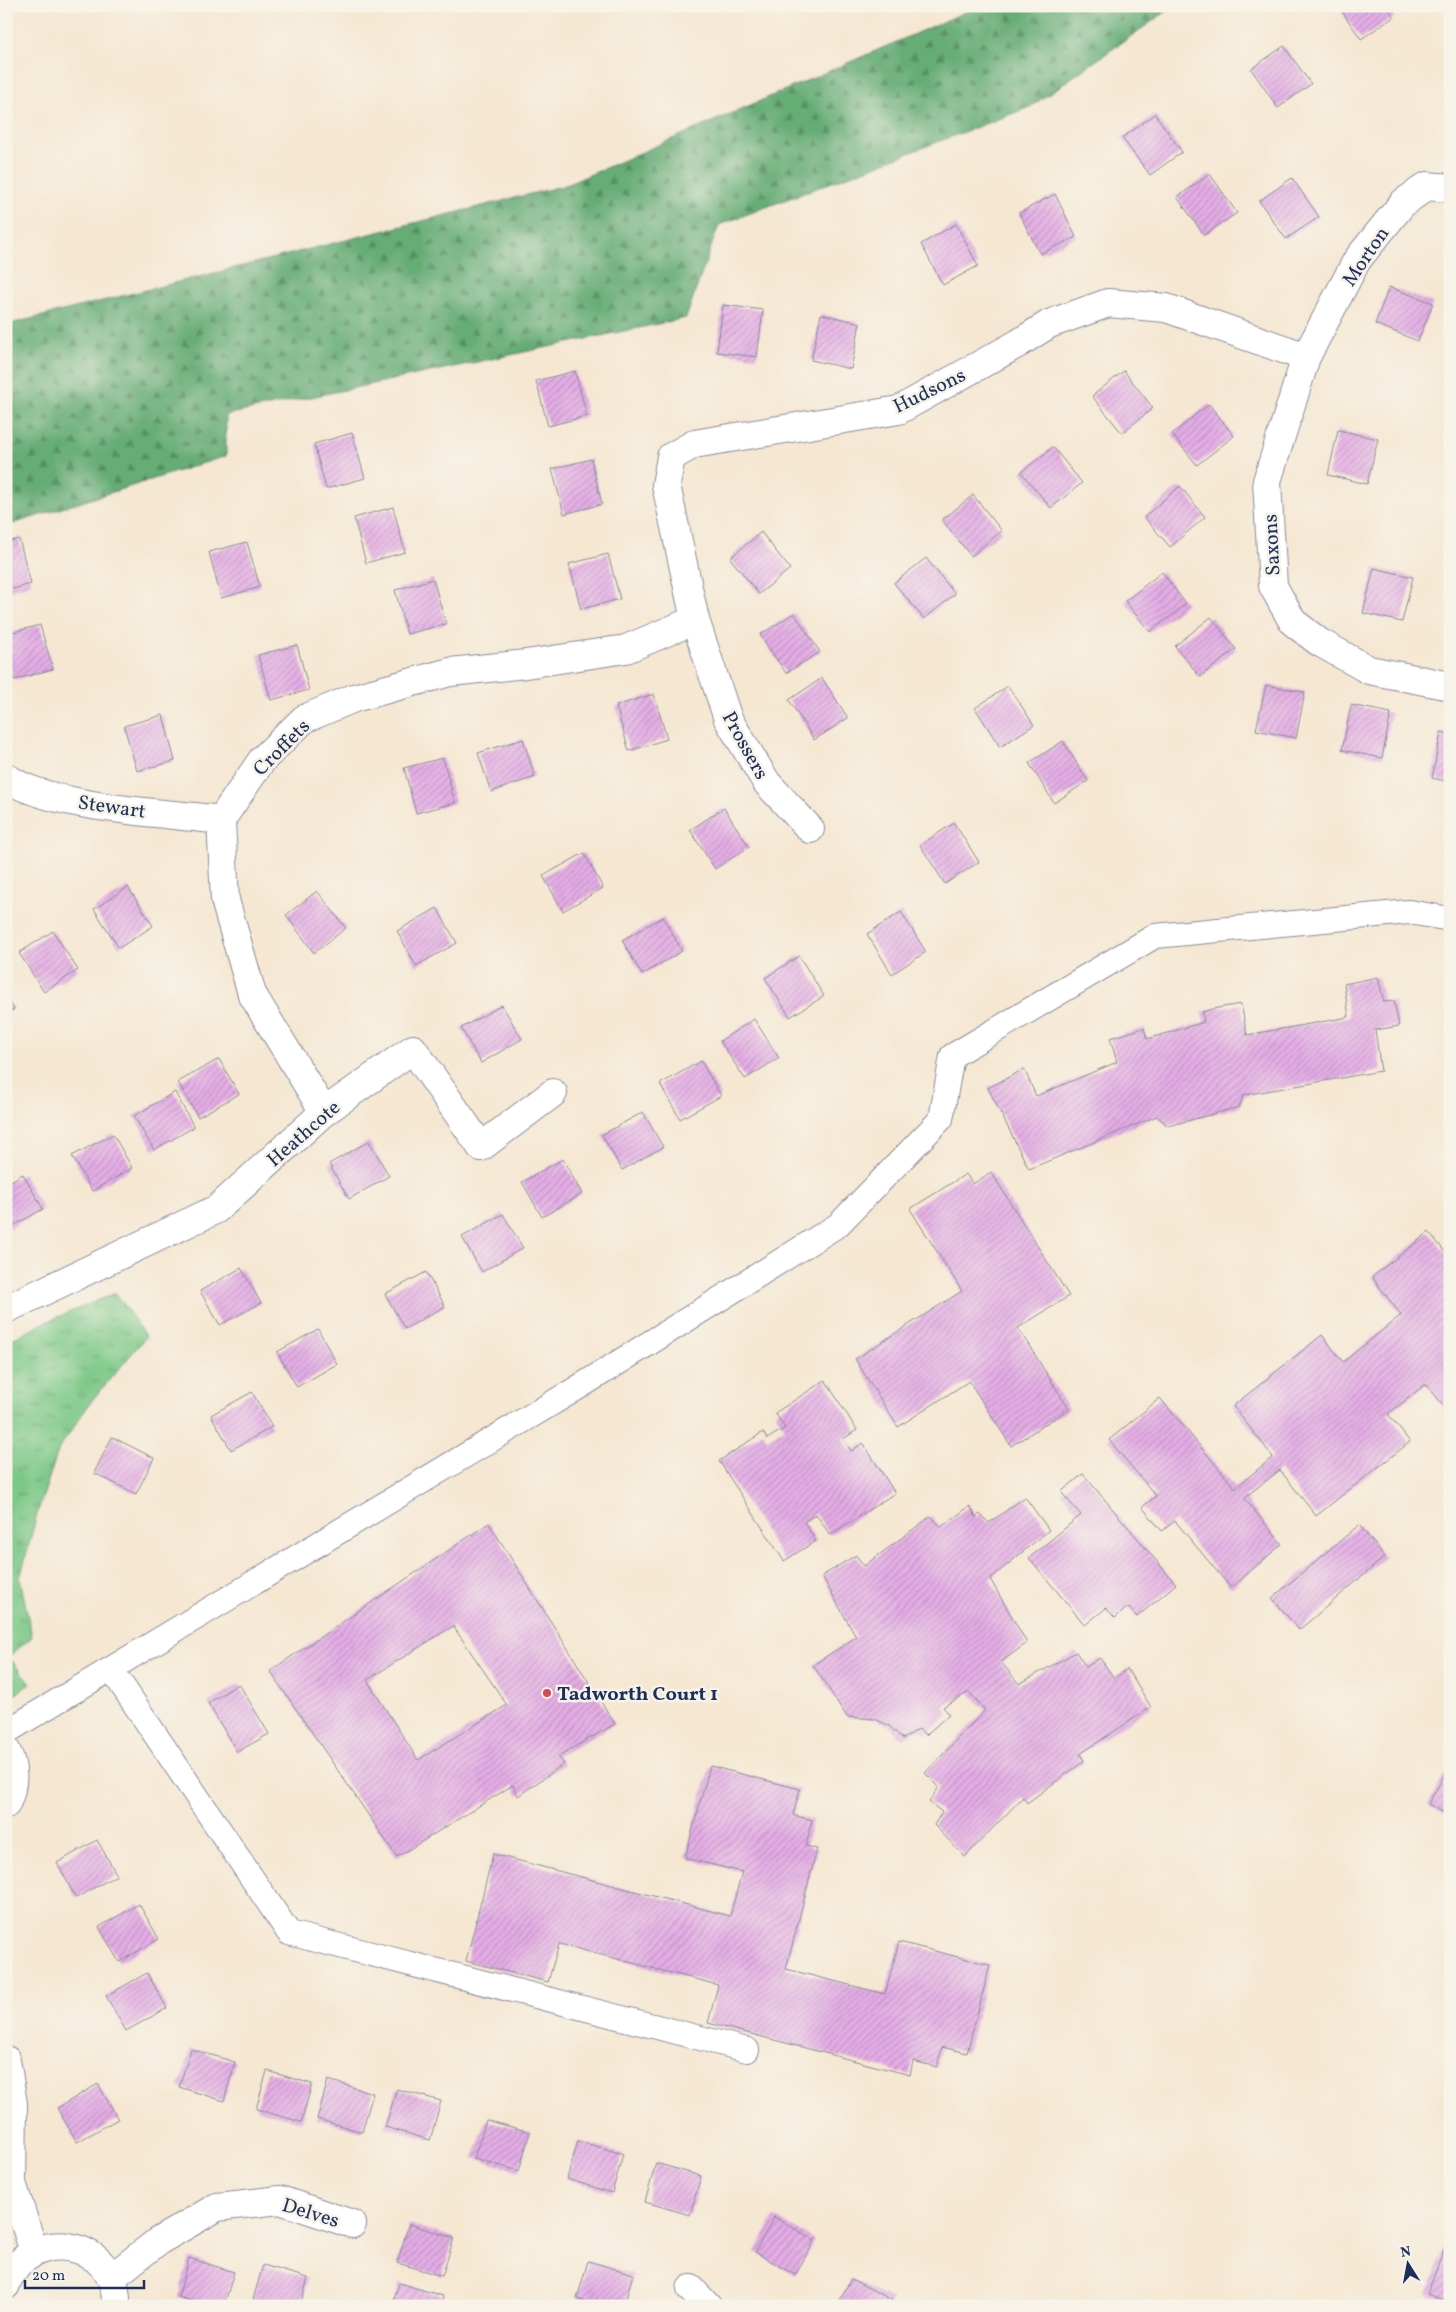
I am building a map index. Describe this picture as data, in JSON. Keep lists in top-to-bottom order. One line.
{"streets":{"street":["Morton","Hudsons","Saxons","Prossers","Croffets","Stewart","Heathcote","Delves"]},"crossings":[["Morton","Hudsons"],["Morton","Saxons"],["Hudsons","Saxons"],["Hudsons","Prossers"],["Hudsons","Croffets"],["Prossers","Croffets"],["Croffets","Stewart"]],"places":["Tadworth Court 1"],"scale_bar":"20 m","north":"top"}
